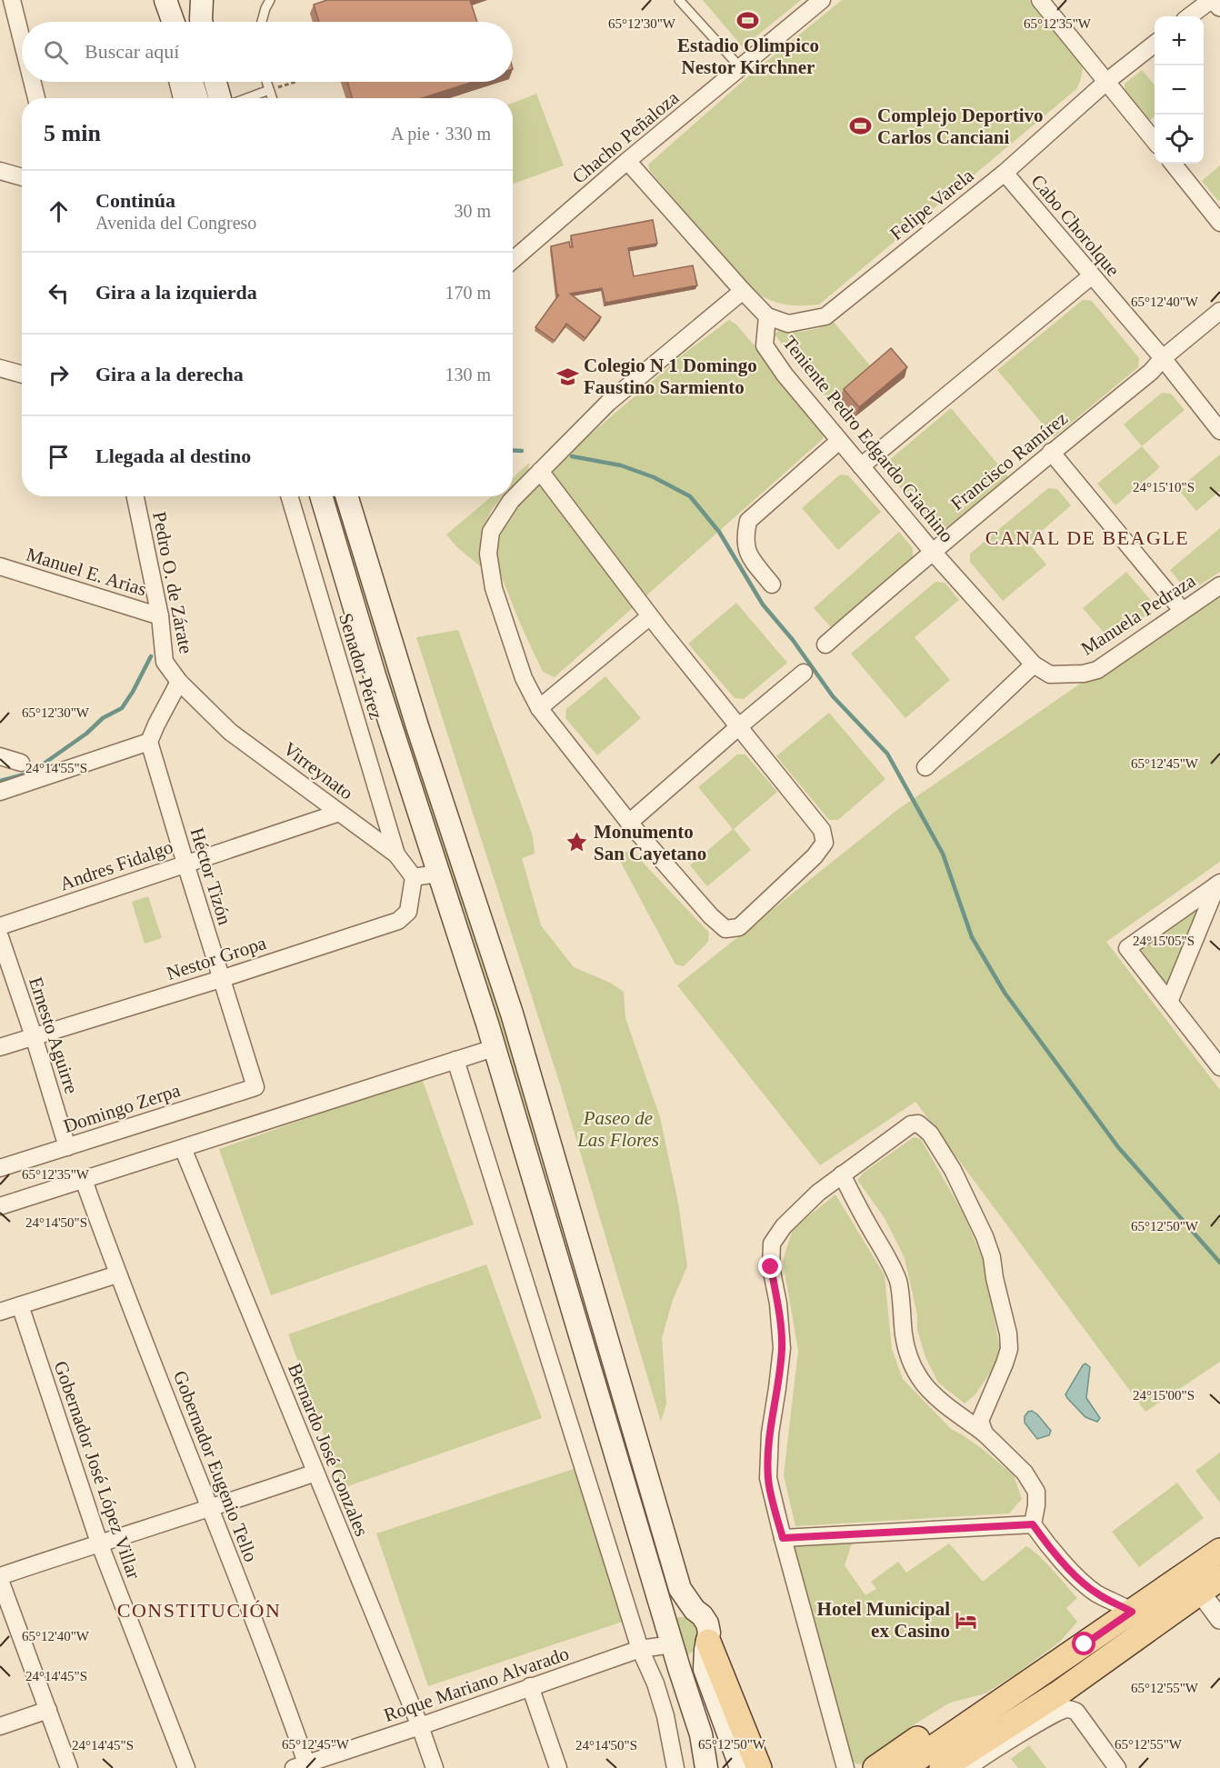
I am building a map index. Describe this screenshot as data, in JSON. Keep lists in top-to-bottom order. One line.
{"streets":{"street":["Chacho Peñaloza","Felipe Varela","Cabo Chorolque","Teniente Pedro Edgardo Giachino","Francisco Ramírez","Manuel E. Arias","Pedro O. de Zárate","Manuela Pedraza","Senador Pérez","Virreynato","Andres Fidalgo","Héctor Tizón","Nestor Gropa","Ernesto Aguirre","Domingo Zerpa","Bernardo José Gonzales","Gobernador Eugenio Tello","Gobernador José López Villar","Roque Mariano Alvarado"]},"crossings":[["Felipe Varela","Cabo Chorolque"],["Felipe Varela","Teniente Pedro Edgardo Giachino"],["Cabo Chorolque","Francisco Ramírez"],["Teniente Pedro Edgardo Giachino","Francisco Ramírez"],["Teniente Pedro Edgardo Giachino","Manuela Pedraza"],["Manuel E. Arias","Pedro O. de Zárate"],["Pedro O. de Zárate","Virreynato"],["Senador Pérez","Virreynato"],["Virreynato","Andres Fidalgo"],["Virreynato","Nestor Gropa"],["Andres Fidalgo","Héctor Tizón"],["Héctor Tizón","Nestor Gropa"],["Héctor Tizón","Domingo Zerpa"],["Nestor Gropa","Ernesto Aguirre"],["Ernesto Aguirre","Domingo Zerpa"],["Bernardo José Gonzales","Roque Mariano Alvarado"],["Gobernador Eugenio Tello","Roque Mariano Alvarado"]],"districts":["CANAL DE BEAGLE","CONSTITUCIÓN"],"parks":["Paseo de Las Flores"],"places":{"sports":["Estadio Olimpico Nestor Kirchner","Complejo Deportivo Carlos Canciani"],"school or university":["Colegio N 1 Domingo Faustino Sarmiento"],"place":["Monumento San Cayetano"],"hotel":["Hotel Municipal ex Casino"]},"page":{"map_buttons":["+","−"],"search":"Buscar aquí","heading":["5 min","A pie · 330 m"],"list":[["Continúa","Avenida del Congreso","30 m"],["Gira a la izquierda","170 m"],["Gira a la derecha","130 m"],"Llegada al destino"]},"coordinates":["65°12'35\"W","65°12'30\"W","65°12'40\"W","24°15'10\"S","65°12'45\"W","24°14'55\"S","24°15'05\"S","24°14'50\"S","65°12'50\"W","24°15'00\"S","24°14'45\"S","65°12'55\"W"]}
